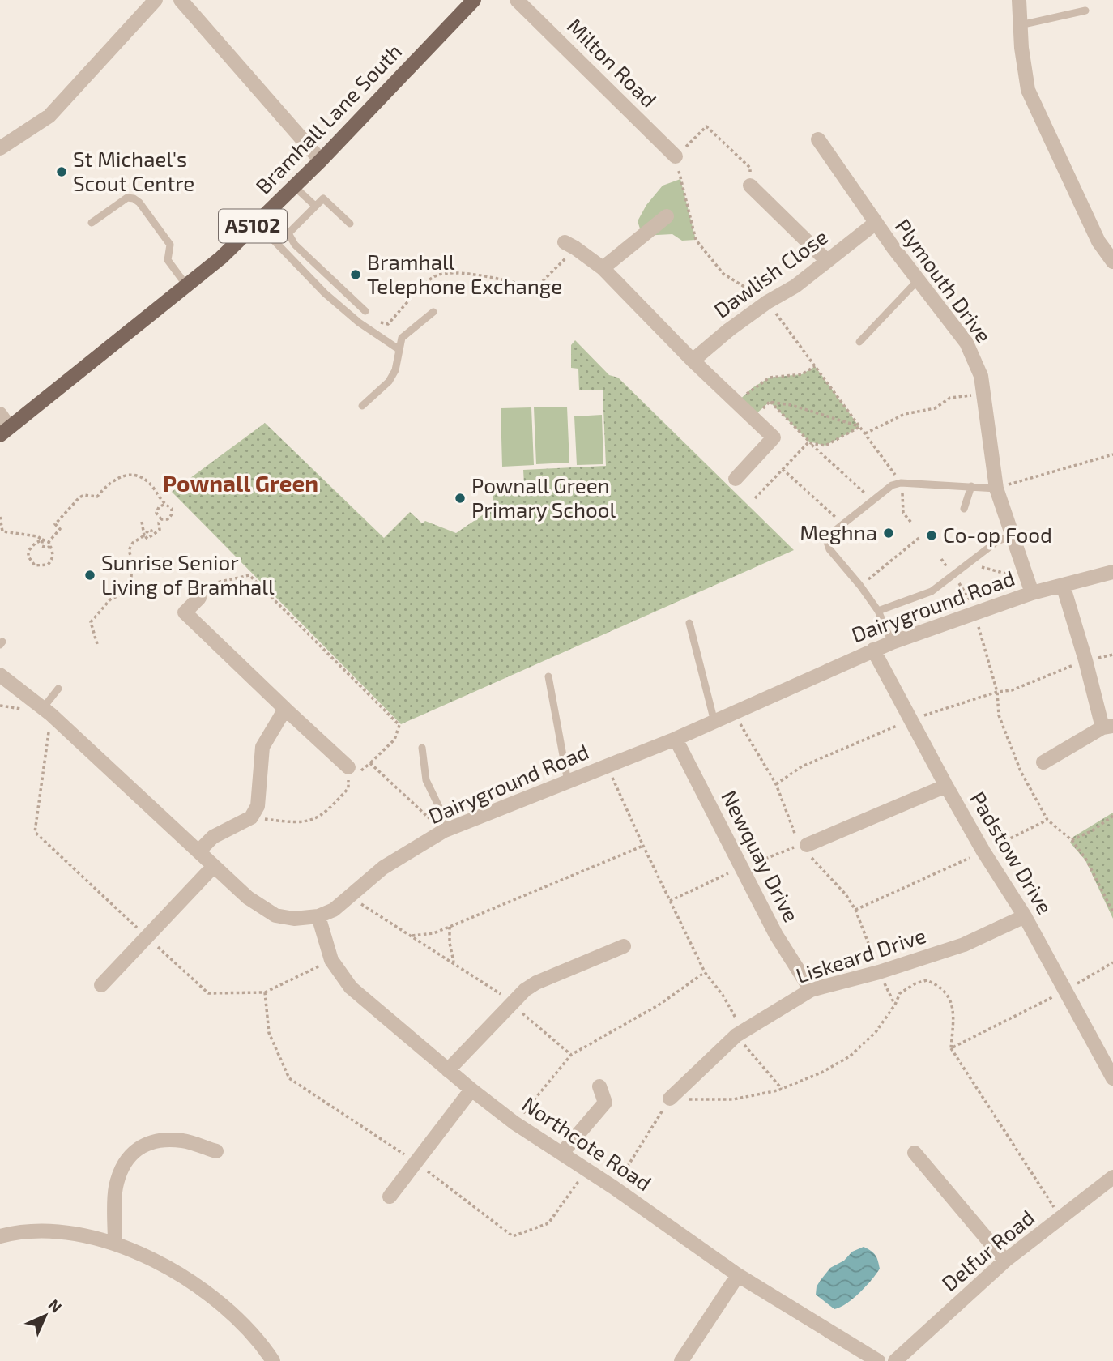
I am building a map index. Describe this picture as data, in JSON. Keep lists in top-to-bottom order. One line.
{"streets":{"main road":["Bramhall Lane South","A5102"],"street":["Milton Road","Dawlish Close","Plymouth Drive","Dairyground Road","Padstow Drive","Newquay Drive","Liskeard Drive","Northcote Road","Delfur Road"]},"crossings":[["Dawlish Close","Plymouth Drive"],["Plymouth Drive","Dairyground Road"],["Dairyground Road","Padstow Drive"],["Dairyground Road","Newquay Drive"],["Dairyground Road","Northcote Road"],["Padstow Drive","Liskeard Drive"],["Newquay Drive","Liskeard Drive"]],"districts":["Pownall Green"],"places":["St Michael's Scout Centre","Bramhall Telephone Exchange","Pownall Green Primary School","Meghna","Co-op Food","Sunrise Senior Living of Bramhall"],"north":"top right"}
